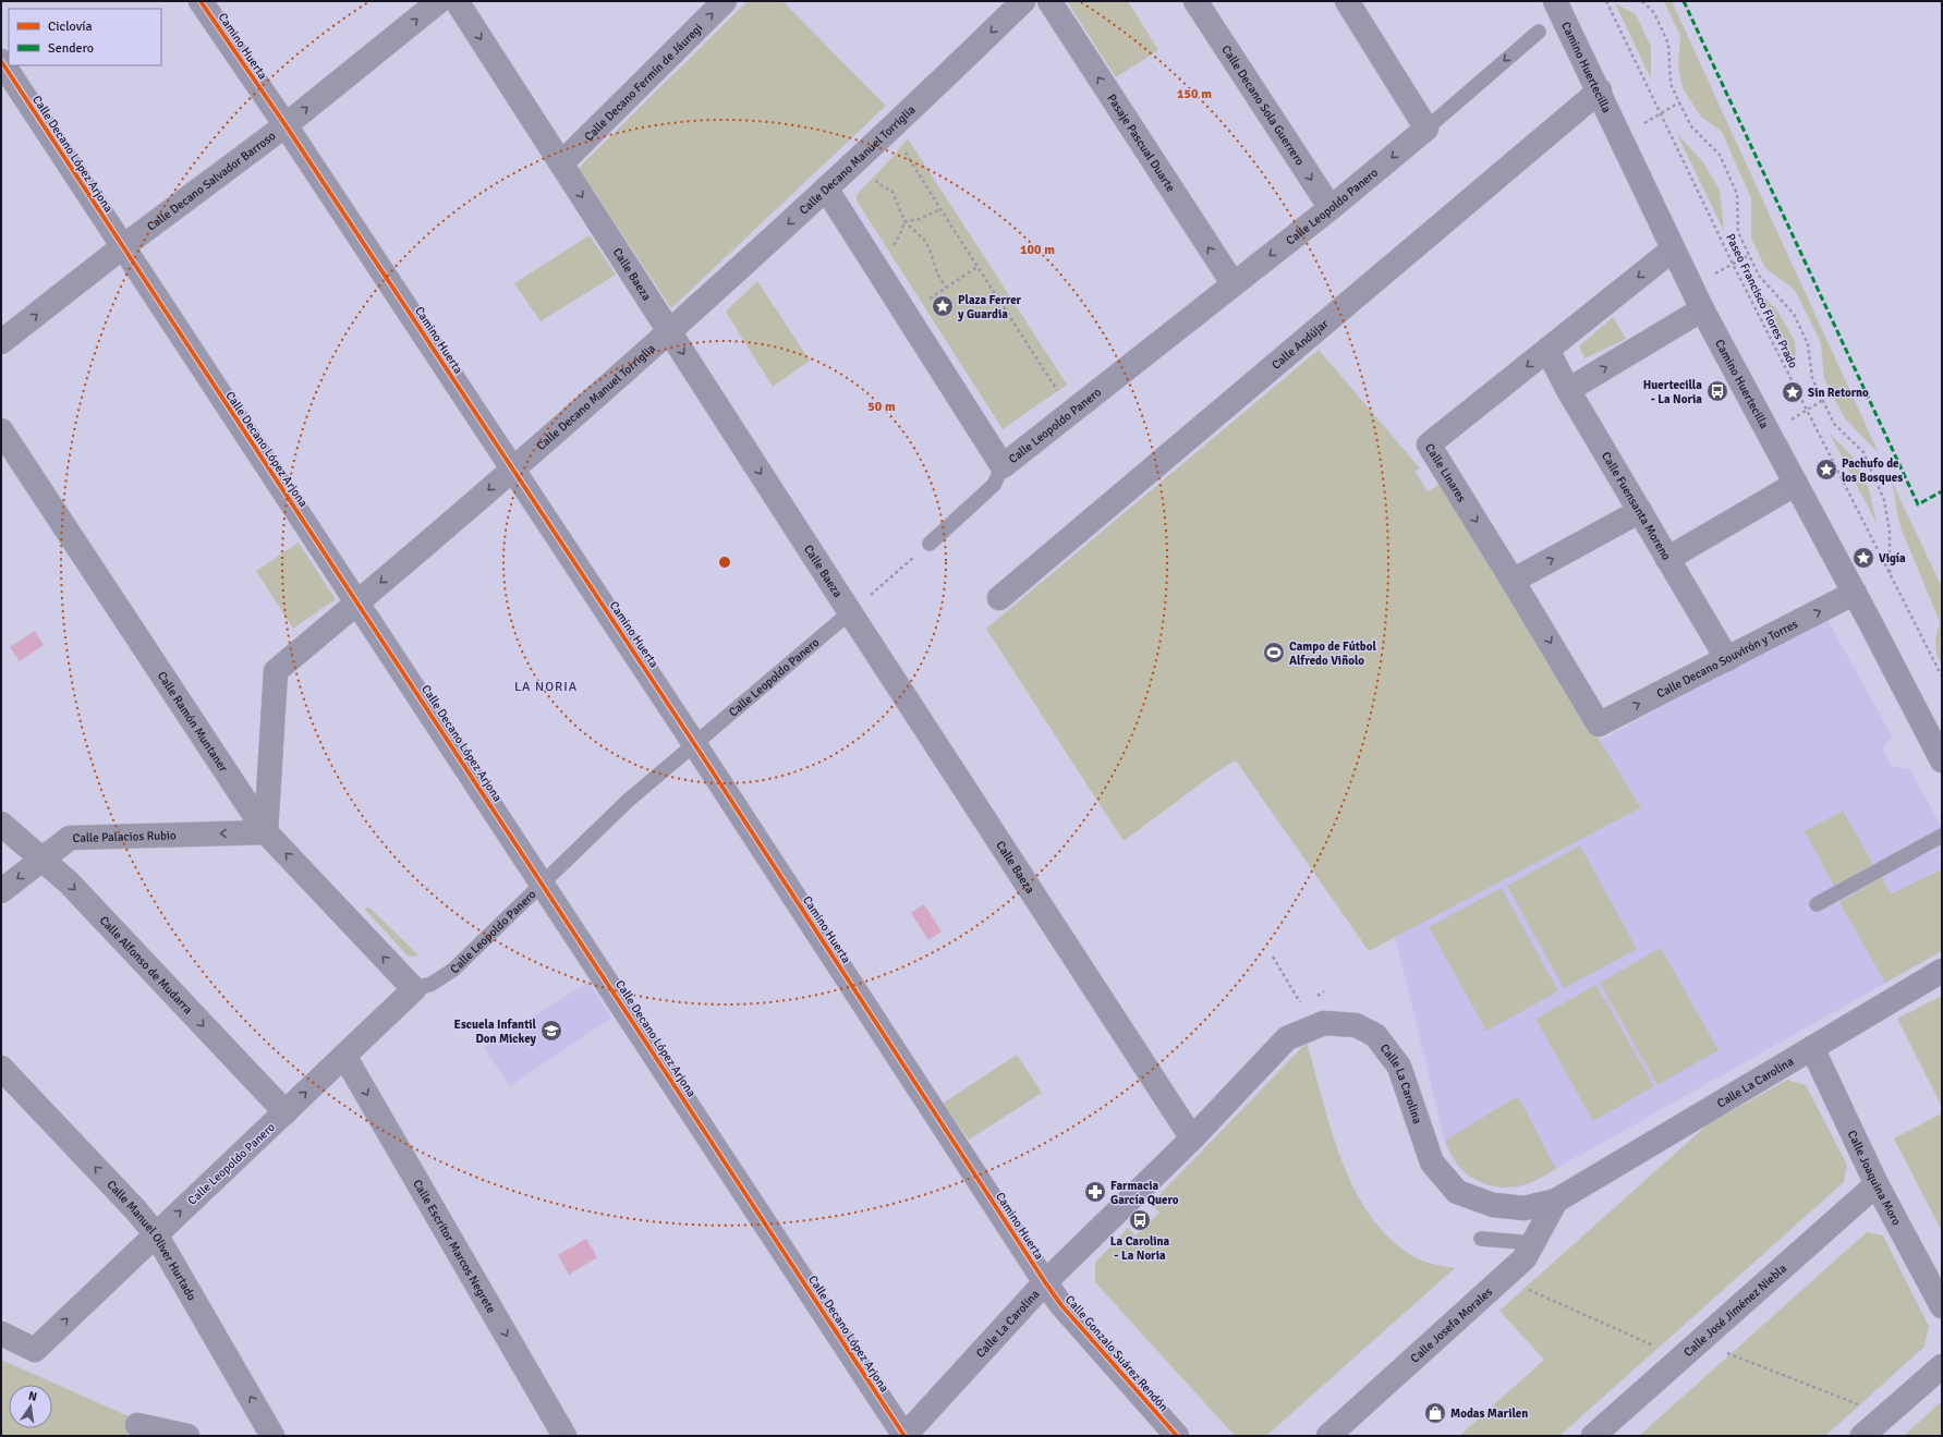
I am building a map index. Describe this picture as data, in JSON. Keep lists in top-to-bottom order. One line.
{"streets":{"street":["Camino Huerta","Camino Huertecilla","Calle Decano Fermín de Jáuregi","Calle Decano Sola Guerrero","Pasaje Pascual Duarte","Calle Decano López Arjona","Calle Decano Manuel Torriglia","Calle Decano Salvador Barroso","Calle Leopoldo Panero","Calle Baeza","Calle Andújar","Calle Linares","Calle Fuensanta Moreno","Calle Decano Souvirón y Torres","Calle Ramón Muntaner","Calle Palacios Rubio","Calle Alfonso de Mudarra","Calle La Carolina","Calle Joaquina Moro","Calle Manuel Oliver Hurtado","Calle Escritor Marcos Negrete","Calle José Jiménez Niebla","Calle Josefa Morales","Calle Gonzalo Suárez Rendón"],"path":["Paseo Francisco Flores Prado"]},"crossings":[["Camino Huerta","Calle Decano Manuel Torriglia"],["Camino Huerta","Calle Decano Salvador Barroso"],["Camino Huerta","Calle Leopoldo Panero"],["Camino Huerta","Calle La Carolina"],["Camino Huerta","Calle Gonzalo Suárez Rendón"],["Camino Huertecilla","Calle Andújar"],["Camino Huertecilla","Calle Linares"],["Camino Huertecilla","Calle Decano Souvirón y Torres"],["Calle Decano Fermín de Jáuregi","Calle Baeza"],["Calle Decano Sola Guerrero","Calle Leopoldo Panero"],["Pasaje Pascual Duarte","Calle Leopoldo Panero"],["Calle Decano López Arjona","Calle Decano Manuel Torriglia"],["Calle Decano López Arjona","Calle Decano Salvador Barroso"],["Calle Decano López Arjona","Calle Leopoldo Panero"],["Calle Decano López Arjona","Calle La Carolina"],["Calle Decano Manuel Torriglia","Calle Baeza"],["Calle Decano Manuel Torriglia","Calle Ramón Muntaner"],["Calle Decano Manuel Torriglia","Calle Palacios Rubio"],["Calle Leopoldo Panero","Calle Baeza"],["Calle Leopoldo Panero","Calle Ramón Muntaner"],["Calle Leopoldo Panero","Calle Alfonso de Mudarra"],["Calle Leopoldo Panero","Calle Manuel Oliver Hurtado"],["Calle Leopoldo Panero","Calle Escritor Marcos Negrete"],["Calle Baeza","Calle La Carolina"],["Calle Linares","Calle Fuensanta Moreno"],["Calle Linares","Calle Decano Souvirón y Torres"],["Calle Fuensanta Moreno","Calle Decano Souvirón y Torres"],["Calle Ramón Muntaner","Calle Palacios Rubio"],["Calle Palacios Rubio","Calle Alfonso de Mudarra"],["Calle La Carolina","Calle Joaquina Moro"],["Calle La Carolina","Calle Josefa Morales"],["Calle La Carolina","Calle Gonzalo Suárez Rendón"],["Calle Joaquina Moro","Calle José Jiménez Niebla"]],"one_way":["Calle Decano Fermín de Jáuregi","Pasaje Pascual Duarte","Calle Decano Manuel Torriglia","Calle Decano Salvador Barroso","Calle Palacios Rubio","Calle Alfonso de Mudarra","Calle Manuel Oliver Hurtado","Calle Escritor Marcos Negrete"],"districts":["LA NORIA"],"places":{"place":["Plaza Ferrer y Guardia","Sin Retorno","Pachufo de los Bosques","Vigía"],"bus stop":["Huertecilla - La Noria","La Carolina - La Noria"],"sports":["Campo de Fútbol Alfredo Viñolo"],"school or university":["Escuela Infantil Don Mickey"],"pharmacy":["Farmacia García Quero"],"shop":["Modas Marilen"]},"legend":["Ciclovía","Sendero"],"north":"top","rings":["150 m","100 m","50 m"]}
